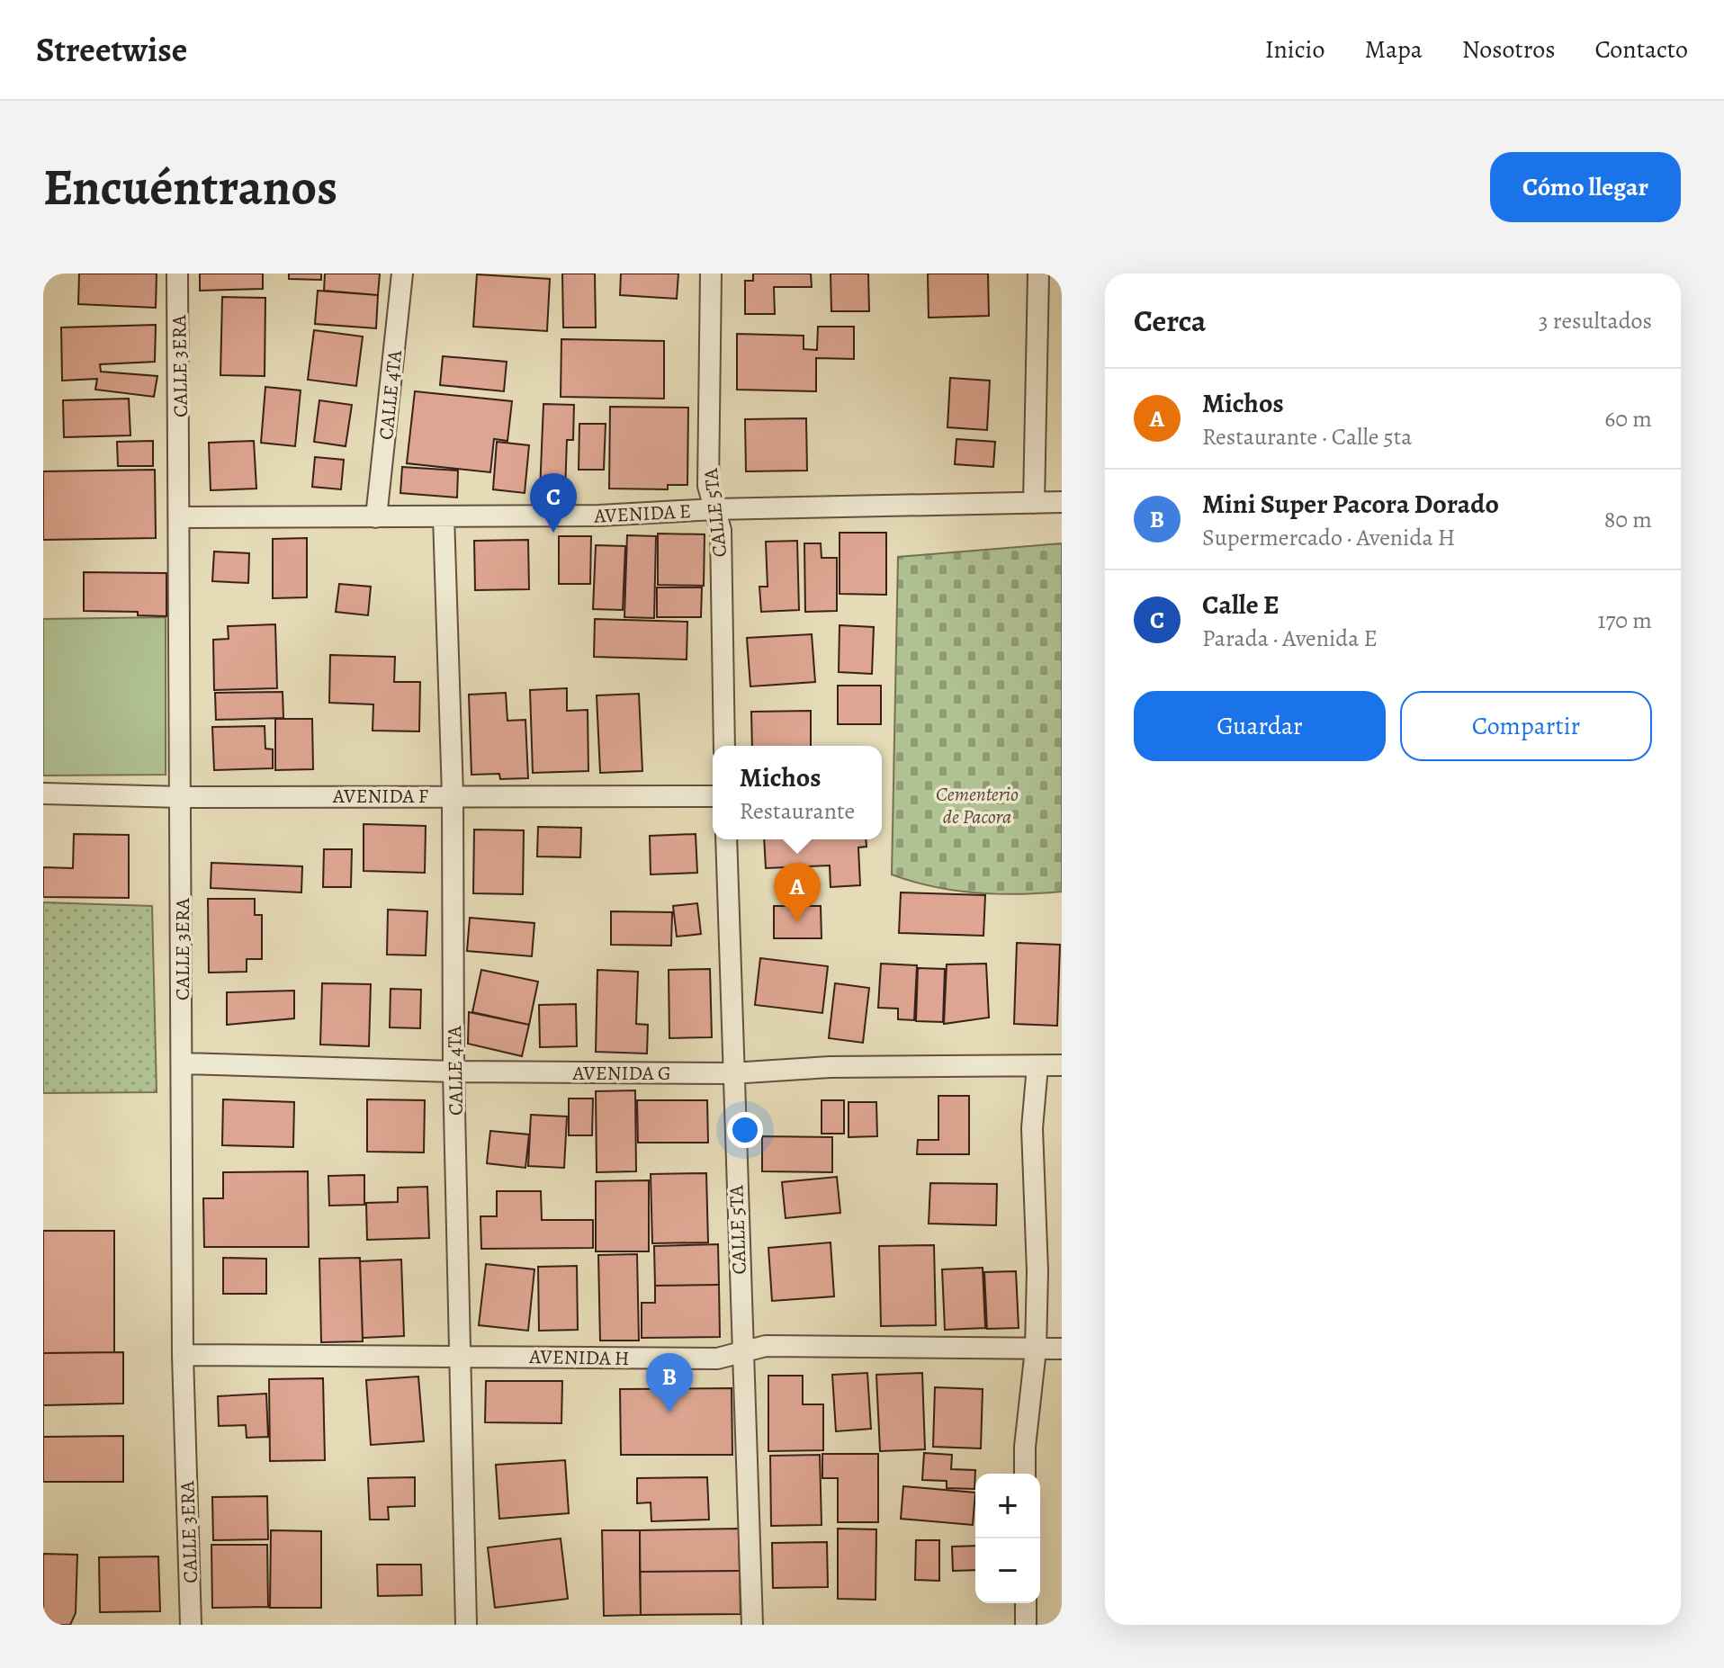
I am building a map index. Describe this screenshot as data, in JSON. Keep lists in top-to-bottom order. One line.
{"streets":{"street":["CALLE 3ERA","CALLE 4TA","AVENIDA E","CALLE 5TA","AVENIDA F","AVENIDA G","AVENIDA H"]},"crossings":[["CALLE 3ERA","AVENIDA E"],["CALLE 3ERA","AVENIDA F"],["CALLE 3ERA","AVENIDA G"],["CALLE 3ERA","AVENIDA H"],["CALLE 4TA","AVENIDA E"],["CALLE 4TA","AVENIDA F"],["CALLE 4TA","AVENIDA G"],["CALLE 4TA","AVENIDA H"],["AVENIDA E","CALLE 5TA"],["CALLE 5TA","AVENIDA G"],["CALLE 5TA","AVENIDA H"]],"parks":["Cementerio de Pacora"],"page":{"header":"Streetwise","nav":["Inicio","Mapa","Nosotros","Contacto"],"buttons":["Cómo llegar",["Guardar","Compartir"]],"title":"Encuéntranos","heading":["Cerca","3 resultados"],"list":[{"mark":"A","name":"Michos","note":"Restaurante · Calle 5ta","value":"60 m"},{"mark":"B","name":"Mini Super Pacora Dorado","note":"Supermercado · Avenida H","value":"80 m"},{"mark":"C","name":"Calle E","note":"Parada · Avenida E","value":"170 m"}],"pins":["C","A","B"],"popup":["Michos","Restaurante"],"map_buttons":["+","−"]}}
